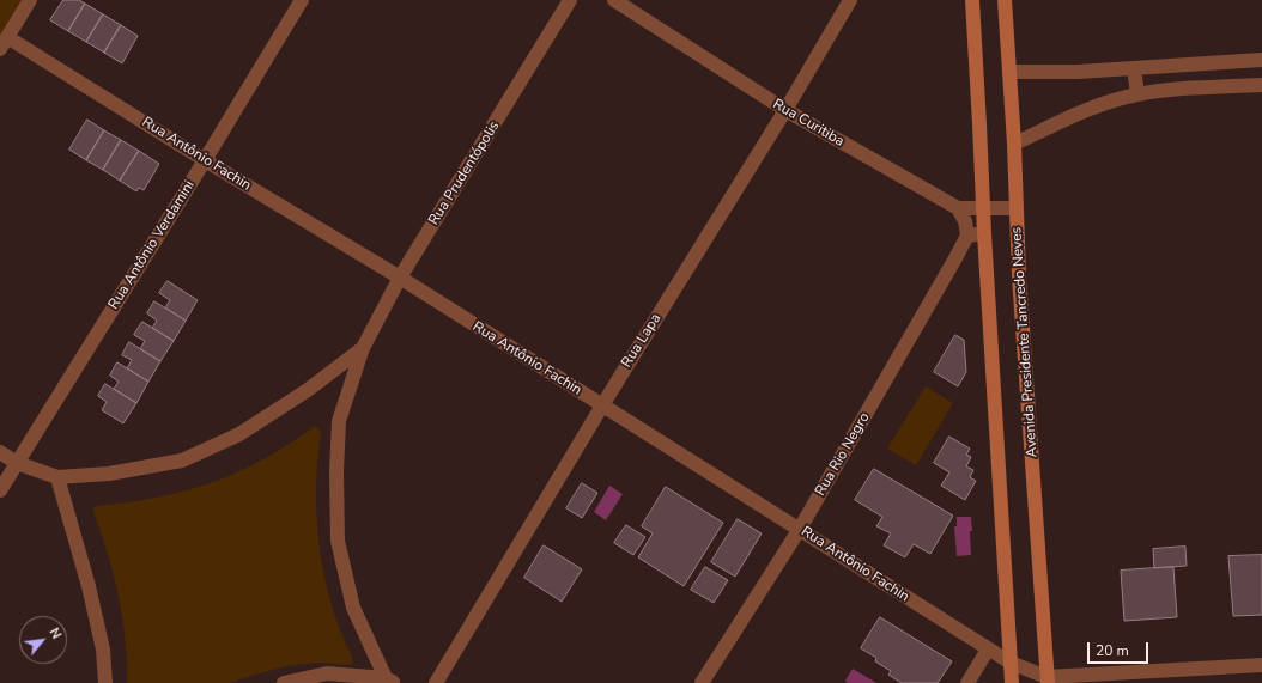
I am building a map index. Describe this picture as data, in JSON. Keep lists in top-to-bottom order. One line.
{"streets":{"main road":["Avenida Presidente Tancredo Neves"],"street":["Rua Curitiba","Rua Antônio Fachin","Rua Prudentópolis","Rua Antônio Verdamini","Rua Lapa","Rua Rio Negro"]},"crossings":[["Rua Curitiba","Rua Lapa"],["Rua Curitiba","Avenida Presidente Tancredo Neves"],["Rua Antônio Fachin","Rua Prudentópolis"],["Rua Antônio Fachin","Rua Antônio Verdamini"],["Rua Antônio Fachin","Rua Lapa"],["Rua Antônio Fachin","Avenida Presidente Tancredo Neves"],["Rua Antônio Fachin","Rua Rio Negro"]],"scale_bar":"20 m","north":"top right"}
